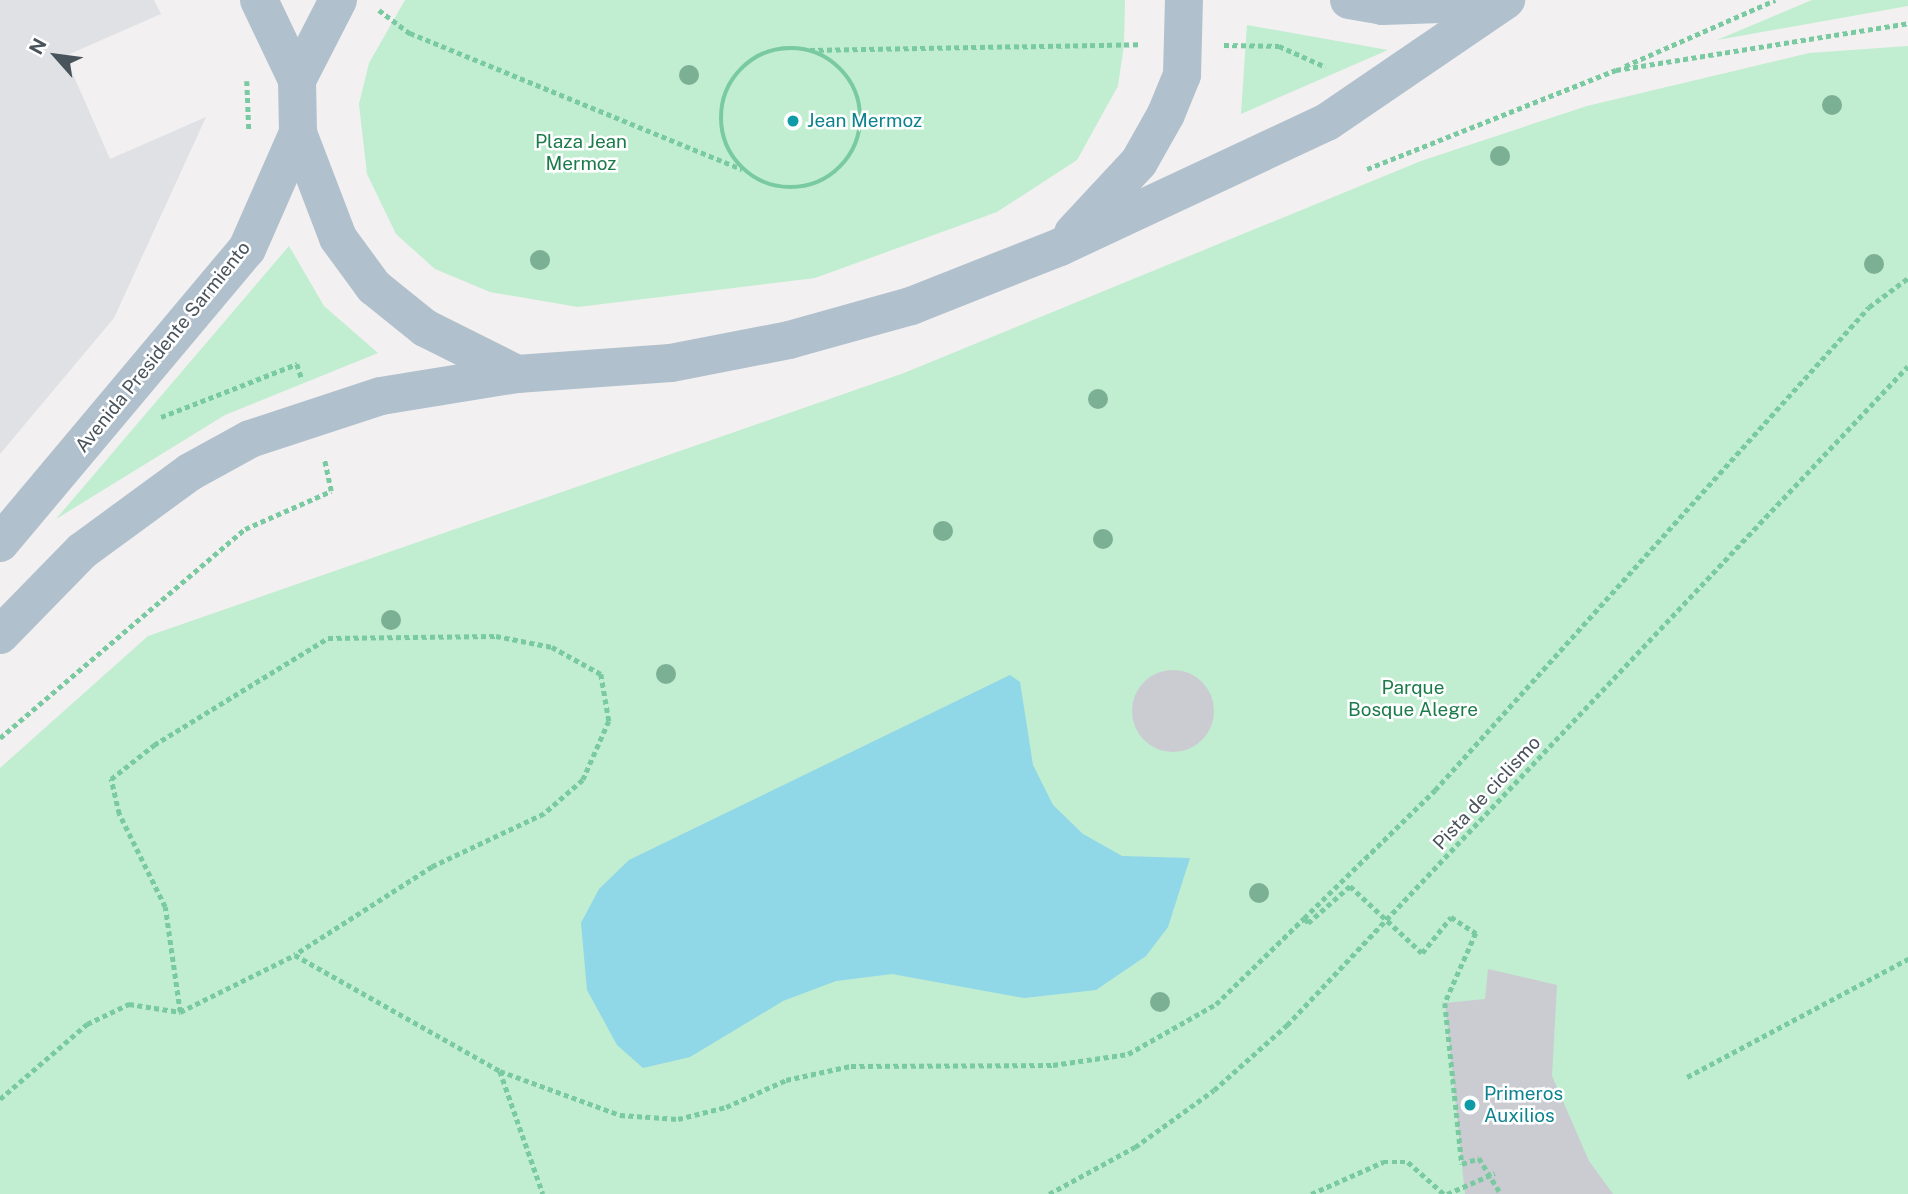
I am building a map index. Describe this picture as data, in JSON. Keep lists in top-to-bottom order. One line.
{"streets":{"main road":["Avenida Presidente Sarmiento"],"path":["Pista de ciclismo"]},"parks":["Plaza Jean Mermoz","Parque Bosque Alegre"],"places":["Jean Mermoz","Primeros Auxilios"],"north":"top left"}
